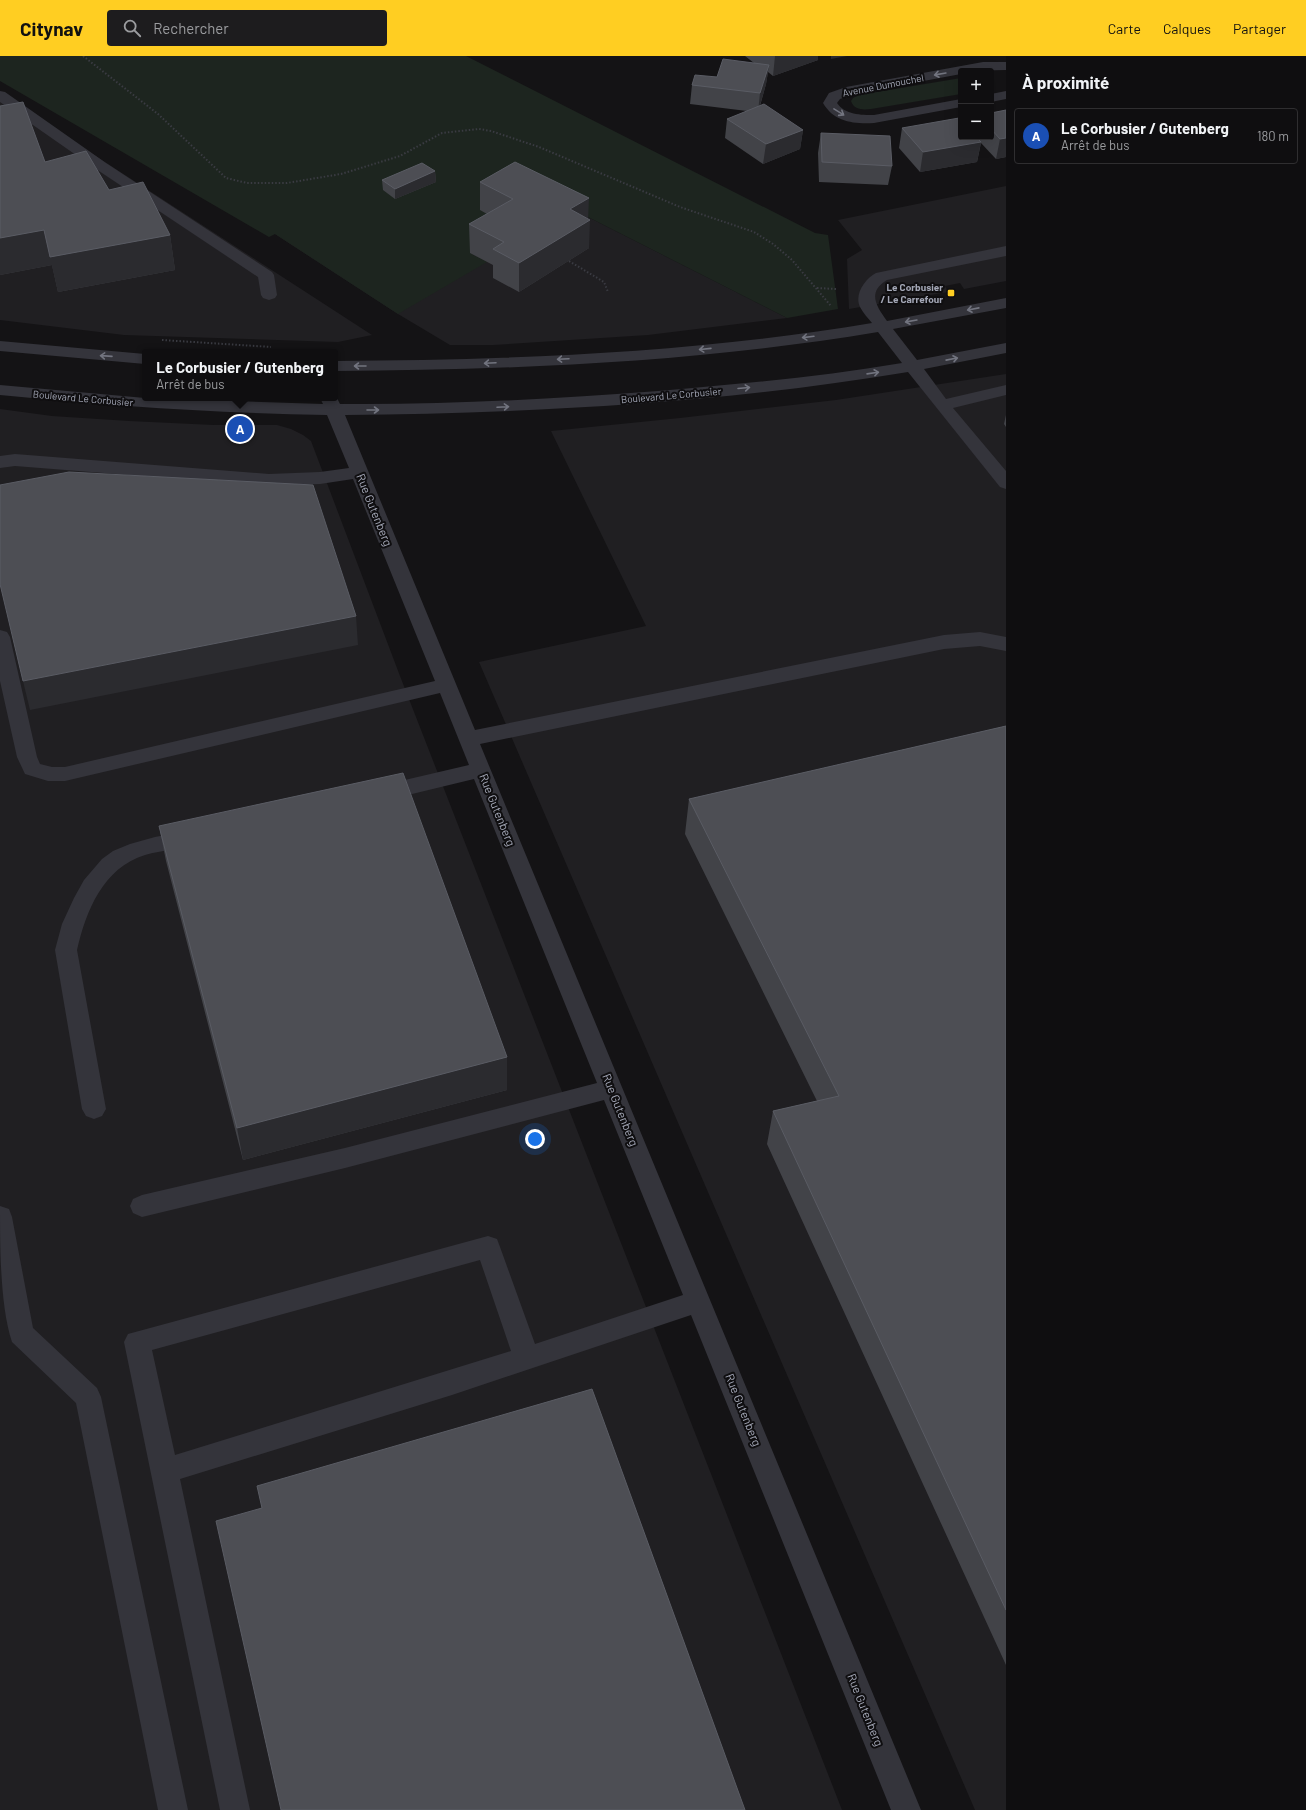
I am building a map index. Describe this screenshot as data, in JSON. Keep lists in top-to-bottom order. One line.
{"streets":{"street":["Avenue Dumouchel","Boulevard Le Corbusier","Rue Gutenberg"]},"crossings":[["Boulevard Le Corbusier","Rue Gutenberg"]],"places":{"transit":["Le Corbusier / Le Carrefour"]},"page":{"header":"Citynav","search":"Rechercher","nav":["Carte","Calques","Partager"],"heading":"À proximité","map_buttons":["+","−"],"list":[{"mark":"A","name":"Le Corbusier / Gutenberg","note":"Arrêt de bus","value":"180 m"}],"popup":["Le Corbusier / Gutenberg","Arrêt de bus"],"pins":"A"}}
